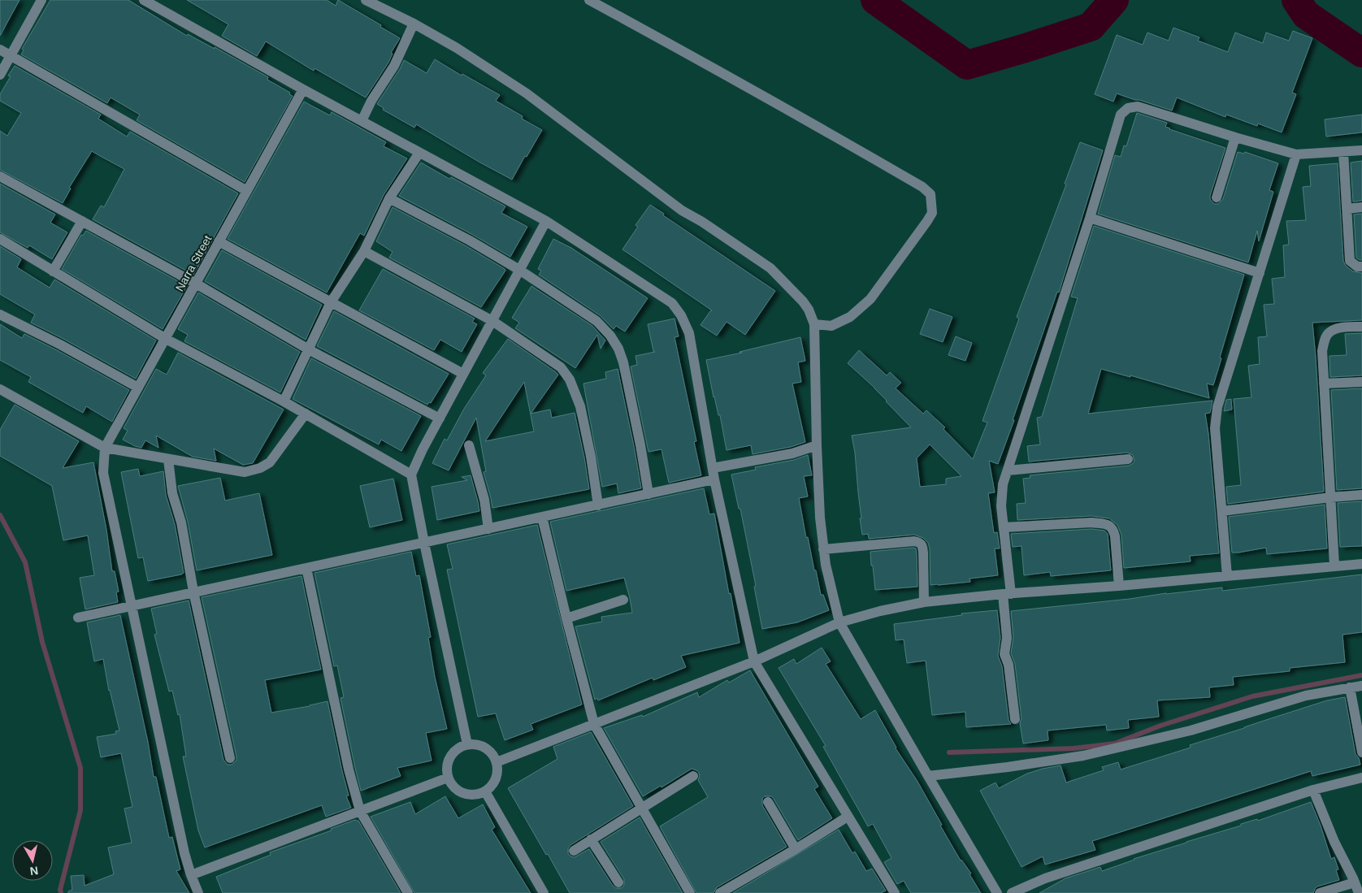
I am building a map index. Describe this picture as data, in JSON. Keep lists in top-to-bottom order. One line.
{"streets":{"street":["Narra Street"]},"north":"bottom"}
